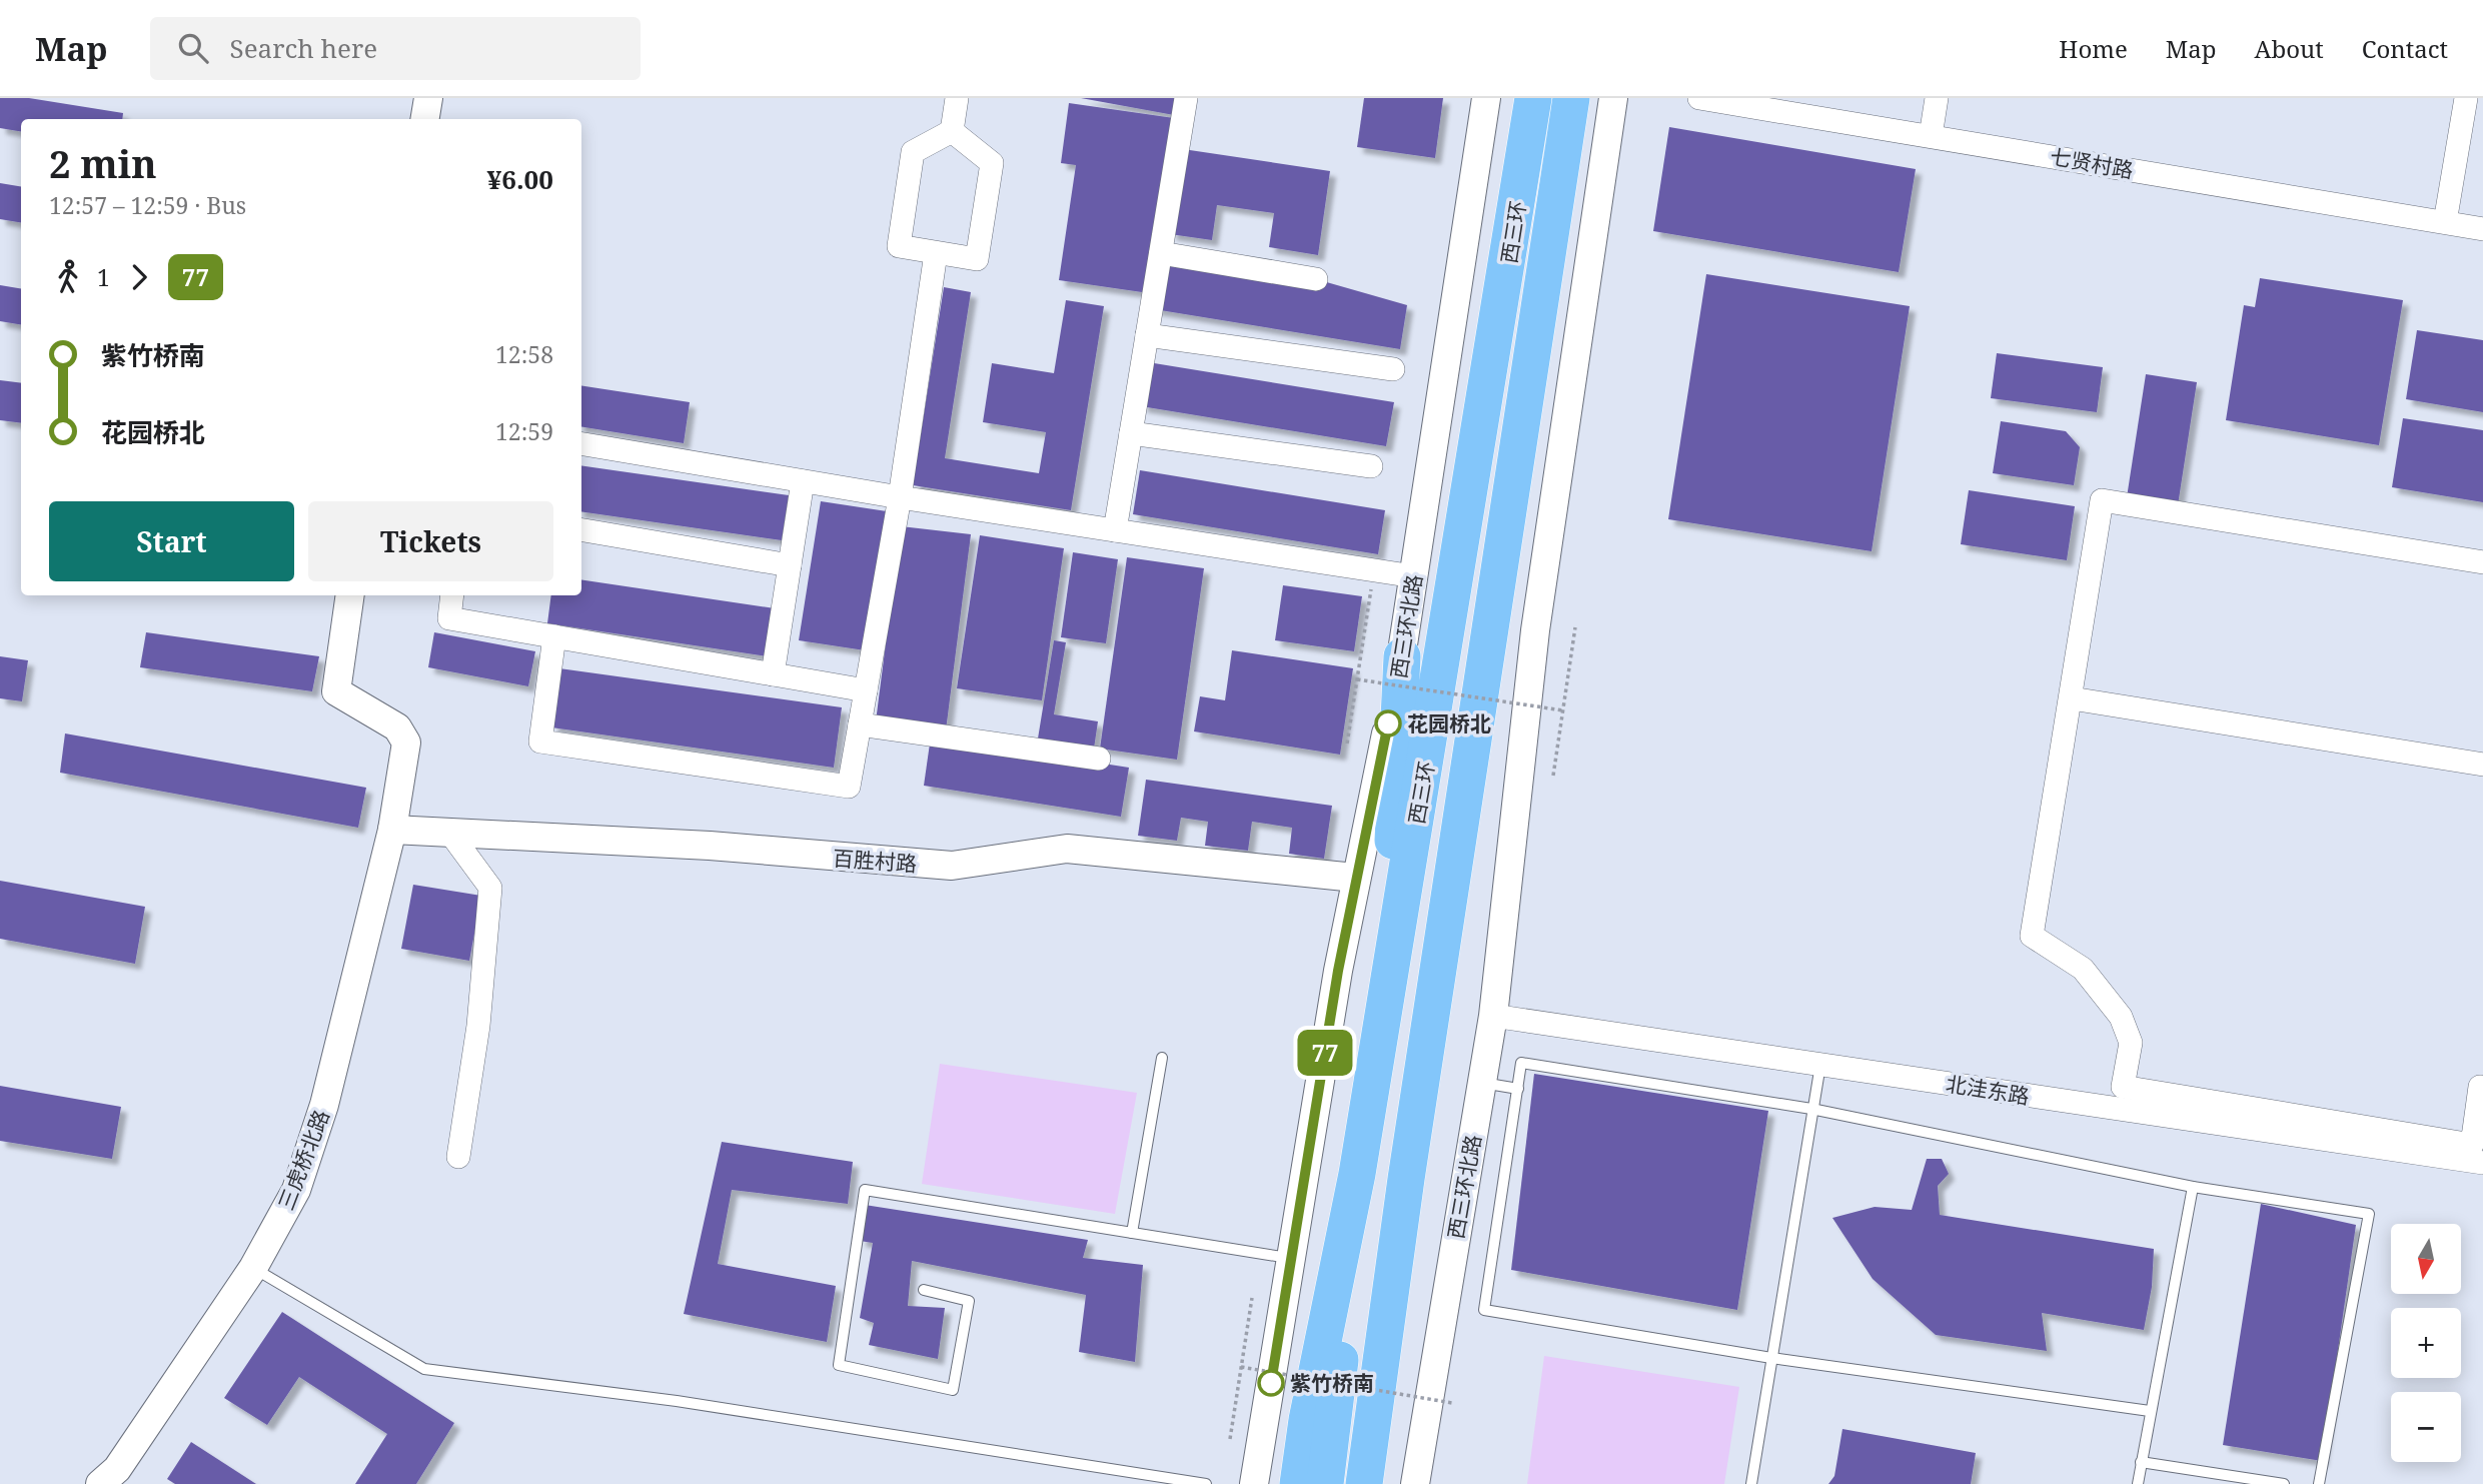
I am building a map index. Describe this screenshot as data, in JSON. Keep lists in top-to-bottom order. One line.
{"streets":{"highway":["西三环"],"street":["七贤村路","西三环北路","百胜村路","北洼东路","三虎桥北路"]},"crossings":[["西三环北路","百胜村路"],["西三环北路","北洼东路"],["百胜村路","三虎桥北路"]],"places":["花园桥北","紫竹桥南"],"lines":["bus line 77"],"north":"bottom","page":{"header":"Map","search":"Search here","nav":["Home","Map","About","Contact"],"on_map":"77","heading":["2 min","12:57 – 12:59 · Bus","¥6.00"],"legs":["1","77"],"list":[{"name":"紫竹桥南","value":"12:58"},{"name":"花园桥北","value":"12:59"}],"buttons":["Start","Tickets"],"map_buttons":["+","−"]}}
